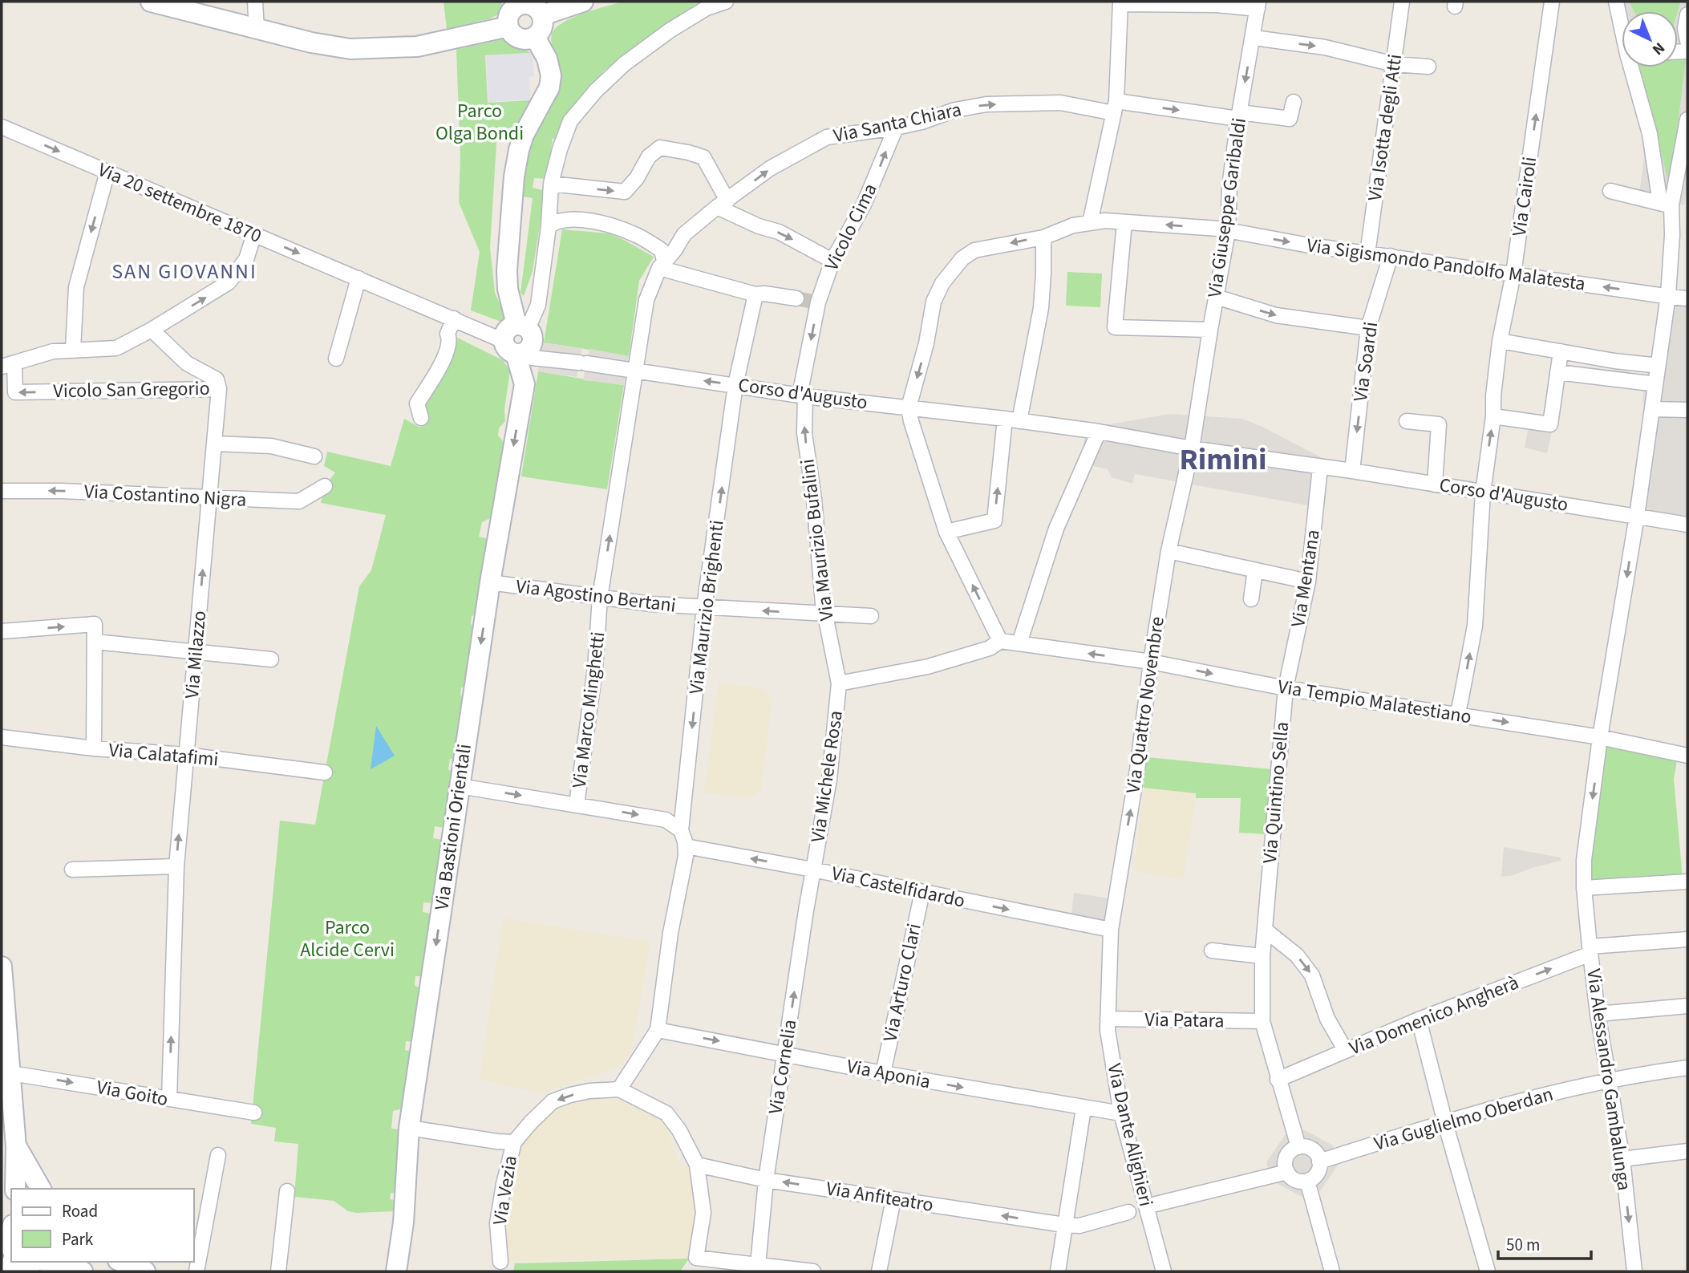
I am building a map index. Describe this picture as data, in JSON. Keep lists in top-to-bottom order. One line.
{"streets":{"street":["Via Santa Chiara","Via Isotta degli Atti","Via Cairoli","Via 20 settembre 1870","Via Giuseppe Garibaldi","Vicolo Cima","Via Sigismondo Pandolfo Malatesta","Via Soardi","Vicolo San Gregorio","Corso d'Augusto","Via Costantino Nigra","Via Maurizio Bufalini","Via Mentana","Via Agostino Bertani","Via Maurizio Brighenti","Via Milazzo","Via Tempio Malatestiano","Via Quattro Novembre","Via Marco Minghetti","Via Calatafimi","Via Michele Rosa","Via Quintino Sella","Via Bastioni Orientali","Via Castelfidardo","Via Arturo Clari","Via Domenico Angherà","Via Patara","Via Cornelia","Via Aponia","Via Alessandro Gambalunga","Via Goito","Via Guglielmo Oberdan","Via Dante Alighieri","Via Vezia","Via Anfiteatro"]},"crossings":[["Via Santa Chiara","Via Giuseppe Garibaldi"],["Via Santa Chiara","Vicolo Cima"],["Via Santa Chiara","Corso d'Augusto"],["Via Santa Chiara","Via Marco Minghetti"],["Via Isotta degli Atti","Via Sigismondo Pandolfo Malatesta"],["Via Cairoli","Via Sigismondo Pandolfo Malatesta"],["Via Cairoli","Corso d'Augusto"],["Via Cairoli","Via Tempio Malatestiano"],["Via 20 settembre 1870","Vicolo San Gregorio"],["Via 20 settembre 1870","Corso d'Augusto"],["Via 20 settembre 1870","Via Bastioni Orientali"],["Via Giuseppe Garibaldi","Via Sigismondo Pandolfo Malatesta"],["Via Giuseppe Garibaldi","Corso d'Augusto"],["Via Giuseppe Garibaldi","Via Quattro Novembre"],["Vicolo Cima","Corso d'Augusto"],["Vicolo Cima","Via Maurizio Bufalini"],["Via Sigismondo Pandolfo Malatesta","Via Soardi"],["Via Sigismondo Pandolfo Malatesta","Corso d'Augusto"],["Via Soardi","Corso d'Augusto"],["Vicolo San Gregorio","Via Milazzo"],["Corso d'Augusto","Via Maurizio Bufalini"],["Corso d'Augusto","Via Mentana"],["Corso d'Augusto","Via Maurizio Brighenti"],["Corso d'Augusto","Via Quattro Novembre"],["Corso d'Augusto","Via Marco Minghetti"],["Corso d'Augusto","Via Bastioni Orientali"],["Via Costantino Nigra","Via Milazzo"],["Via Maurizio Bufalini","Via Agostino Bertani"],["Via Maurizio Bufalini","Via Michele Rosa"],["Via Mentana","Via Tempio Malatestiano"],["Via Mentana","Via Quintino Sella"],["Via Agostino Bertani","Via Maurizio Brighenti"],["Via Agostino Bertani","Via Marco Minghetti"],["Via Agostino Bertani","Via Bastioni Orientali"],["Via Maurizio Brighenti","Via Castelfidardo"],["Via Maurizio Brighenti","Via Aponia"],["Via Milazzo","Via Calatafimi"],["Via Milazzo","Via Goito"],["Via Tempio Malatestiano","Via Quattro Novembre"],["Via Tempio Malatestiano","Via Quintino Sella"],["Via Tempio Malatestiano","Via Alessandro Gambalunga"],["Via Quattro Novembre","Via Castelfidardo"],["Via Quattro Novembre","Via Dante Alighieri"],["Via Marco Minghetti","Via Castelfidardo"],["Via Michele Rosa","Via Castelfidardo"],["Via Michele Rosa","Via Cornelia"],["Via Bastioni Orientali","Via Castelfidardo"],["Via Castelfidardo","Via Arturo Clari"],["Via Castelfidardo","Via Cornelia"],["Via Castelfidardo","Via Dante Alighieri"],["Via Arturo Clari","Via Aponia"],["Via Domenico Angherà","Via Alessandro Gambalunga"],["Via Patara","Via Dante Alighieri"],["Via Cornelia","Via Aponia"],["Via Cornelia","Via Anfiteatro"],["Via Aponia","Via Dante Alighieri"],["Via Alessandro Gambalunga","Via Guglielmo Oberdan"]],"one_way":["Via Santa Chiara","Via Cairoli","Via 20 settembre 1870","Via Soardi","Via Costantino Nigra","Via Milazzo","Via Quattro Novembre","Via Marco Minghetti","Via Bastioni Orientali","Via Domenico Angherà","Via Cornelia","Via Aponia","Via Alessandro Gambalunga","Via Goito","Via Vezia","Via Anfiteatro"],"districts":["SAN GIOVANNI","Rimini"],"parks":["Parco Olga Bondi","Parco Alcide Cervi"],"legend":["Road","Park"],"scale_bar":"50 m","north":"bottom right"}
